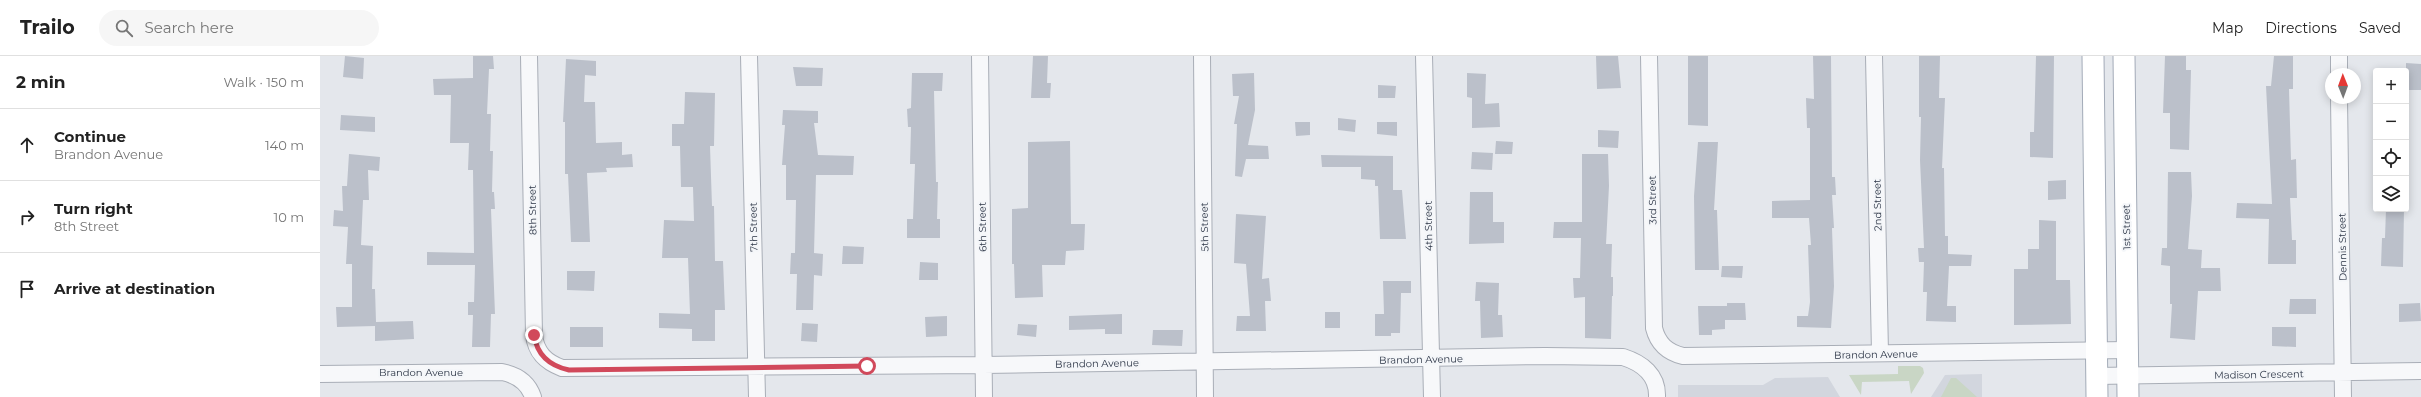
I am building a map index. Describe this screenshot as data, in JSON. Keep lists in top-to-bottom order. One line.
{"streets":{"main road":["1st Street"],"street":["3rd Street","2nd Street","8th Street","4th Street","7th Street","6th Street","5th Street","Dennis Street","Brandon Avenue","Madison Crescent"]},"crossings":[["3rd Street","Brandon Avenue"],["2nd Street","Brandon Avenue"],["8th Street","Brandon Avenue"],["4th Street","Brandon Avenue"],["7th Street","Brandon Avenue"],["6th Street","Brandon Avenue"],["5th Street","Brandon Avenue"],["1st Street","Brandon Avenue"],["1st Street","Madison Crescent"],["Dennis Street","Madison Crescent"]],"north":"top","page":{"header":"Trailo","search":"Search here","nav":["Map","Directions","Saved"],"heading":["2 min","Walk · 150 m"],"map_buttons":["+","−"],"list":[["Continue","Brandon Avenue","140 m"],["Turn right","8th Street","10 m"],"Arrive at destination"]}}
